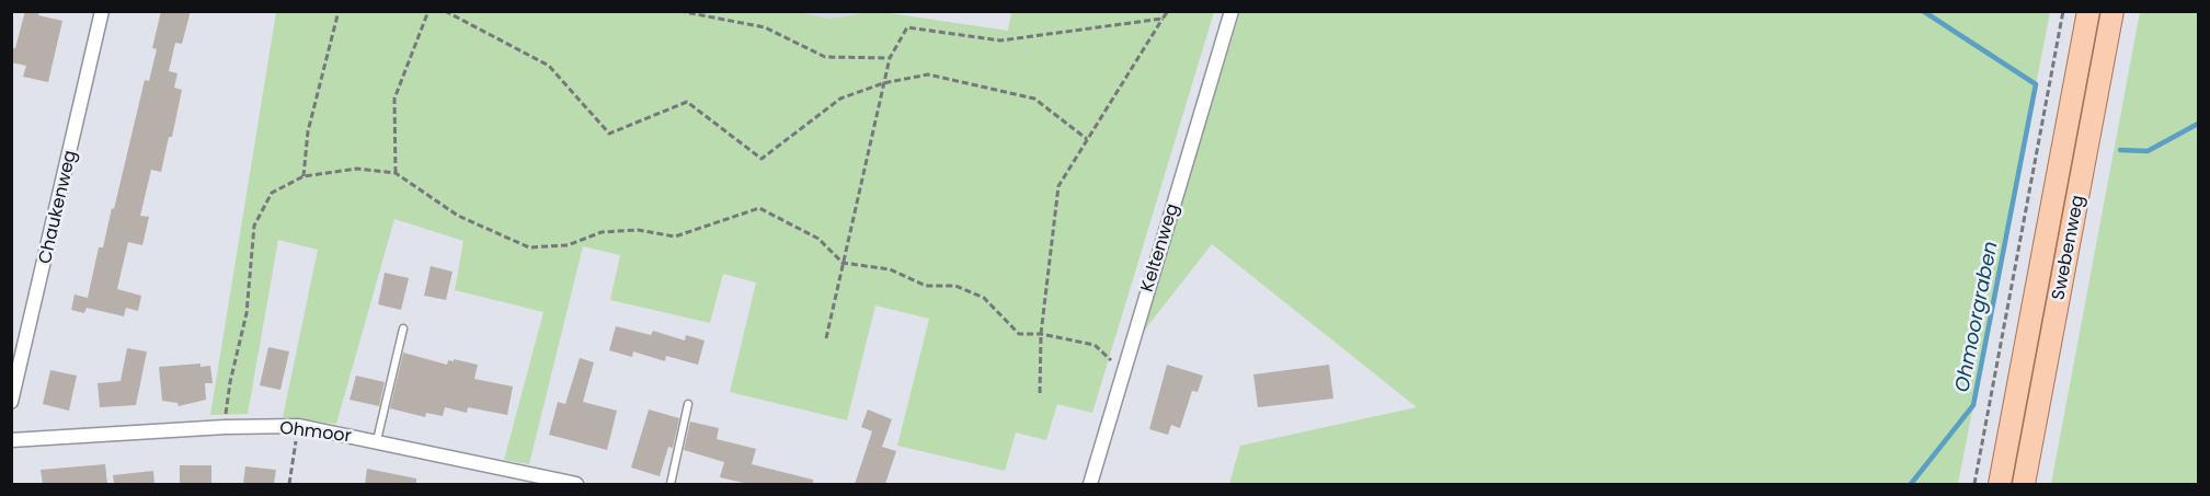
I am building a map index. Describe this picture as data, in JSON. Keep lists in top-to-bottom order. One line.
{"streets":{"main road":["Swebenweg"],"street":["Chaukenweg","Keltenweg","Ohmoor"]},"water":["Ohmoorgraben"]}
